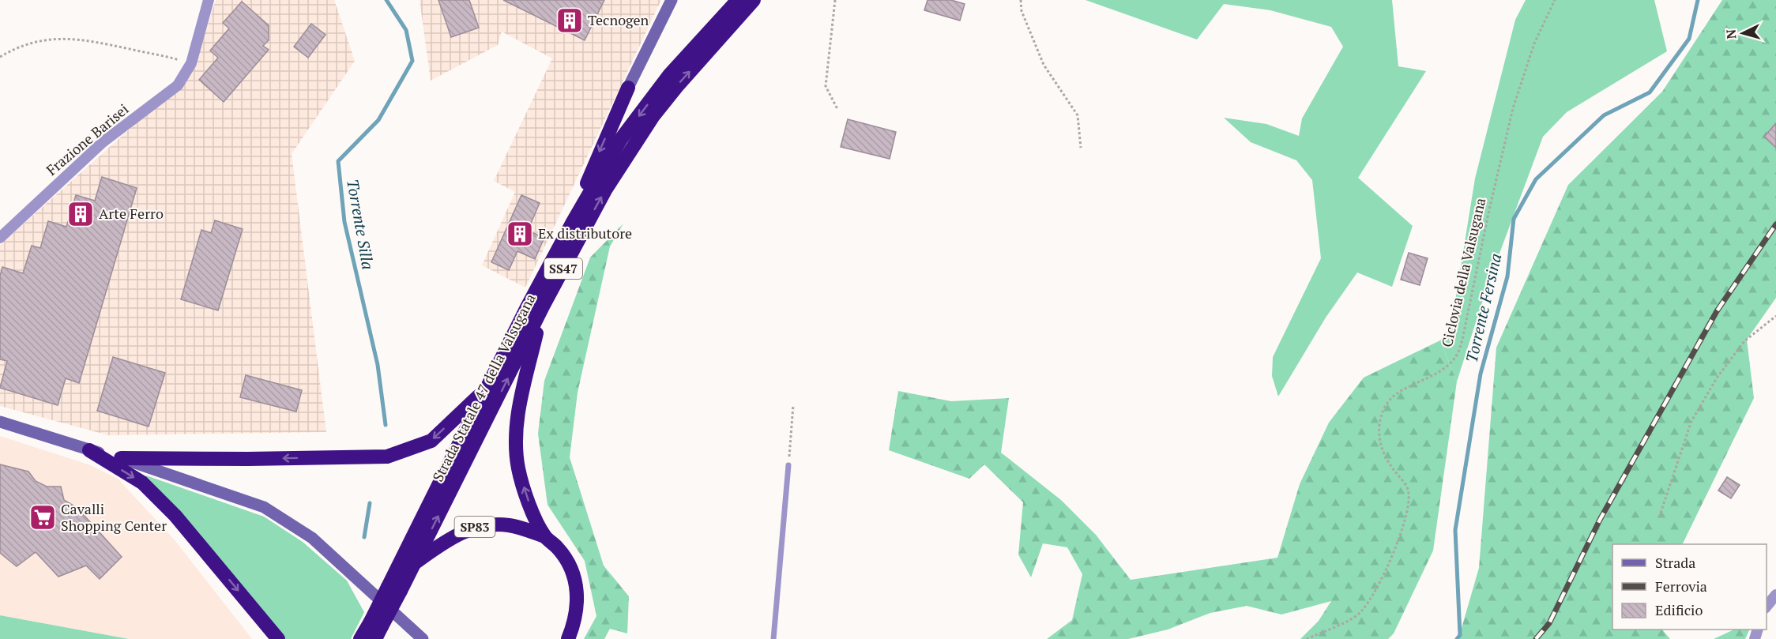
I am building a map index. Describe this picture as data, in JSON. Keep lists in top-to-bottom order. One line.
{"streets":{"highway":["SS47","Strada Statale 47 della Valsugana","SP83"],"street":["Frazione Barisei"],"path":["Ciclovia della Valsugana"]},"crossings":[["Strada Statale 47 della Valsugana","SP83"]],"water":["Torrente Silla","Torrente Fersina"],"places":{"building":["Tecnogen","Arte Ferro","Ex distributore"],"supermarket":["Cavalli Shopping Center"]},"legend":["Strada","Ferrovia","Edificio"],"north":"left"}
